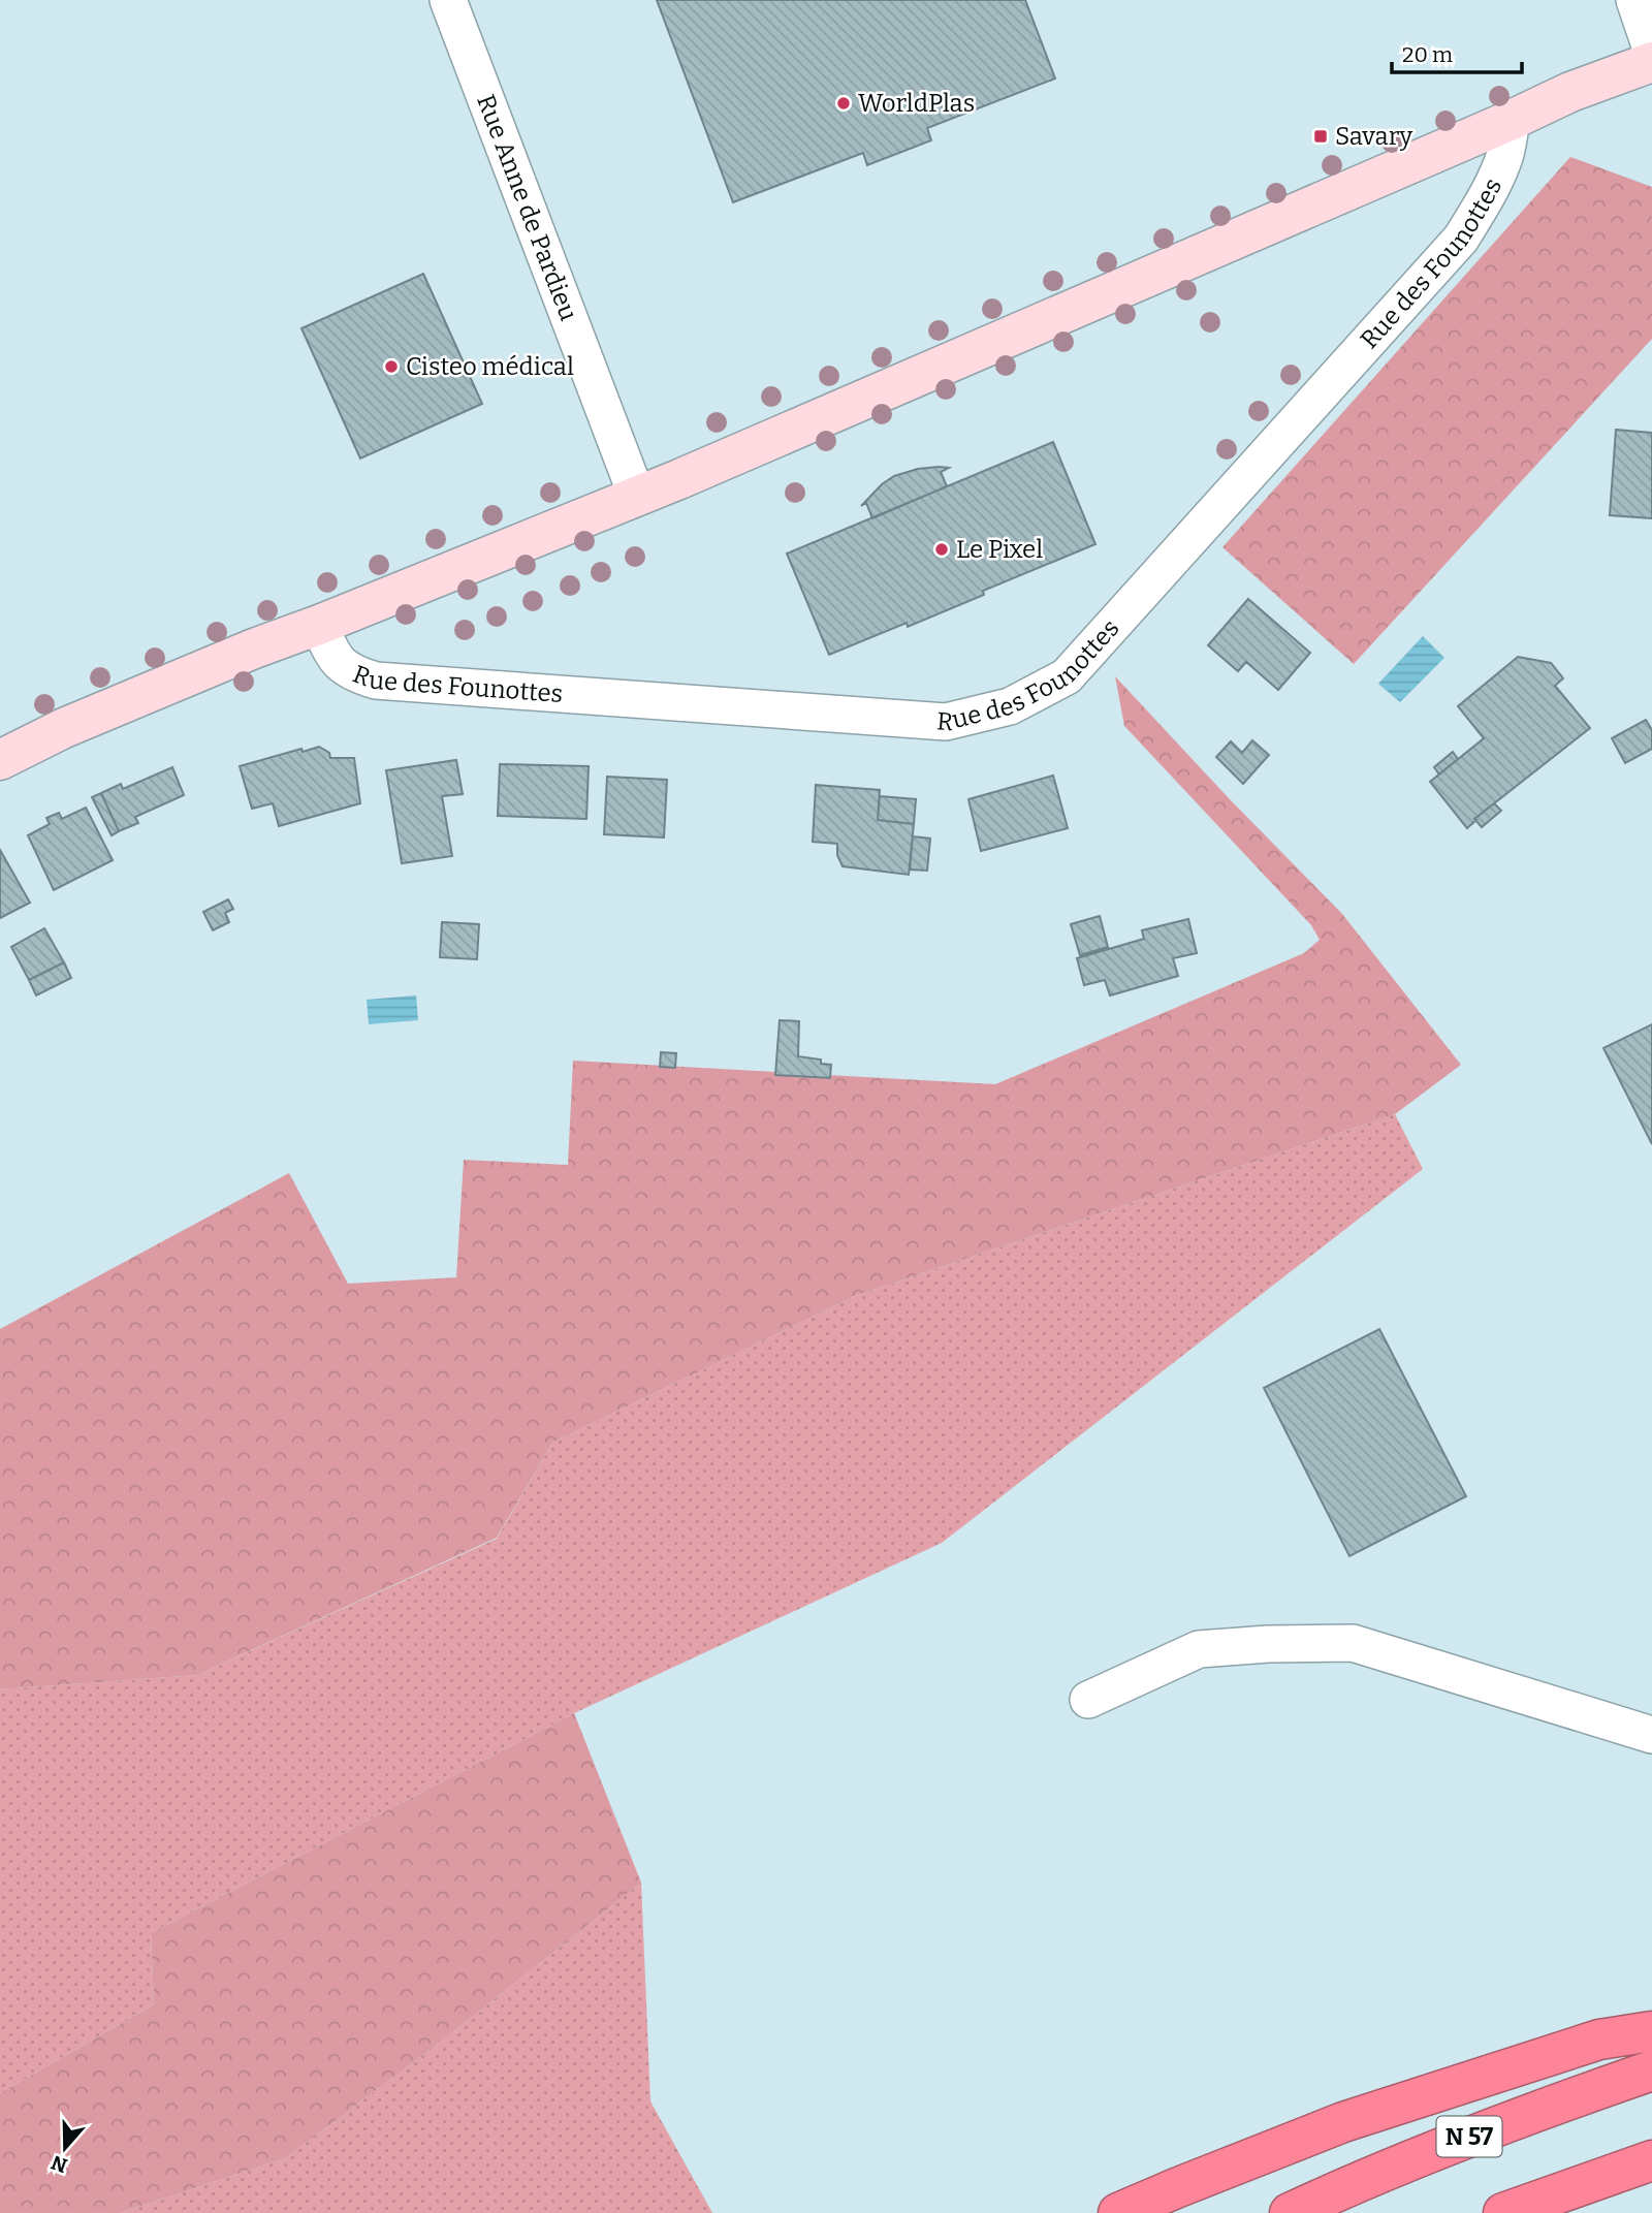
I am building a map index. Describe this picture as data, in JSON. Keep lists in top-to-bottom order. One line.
{"streets":{"highway":["N 57"],"street":["Rue Anne de Pardieu","Rue des Founottes"]},"crossings":[["Rue Anne de Pardieu","Rue des Founottes"]],"places":{"other":["WorldPlas","Cisteo médical","Le Pixel"],"transit":["Savary"]},"scale_bar":"20 m","north":"bottom"}
